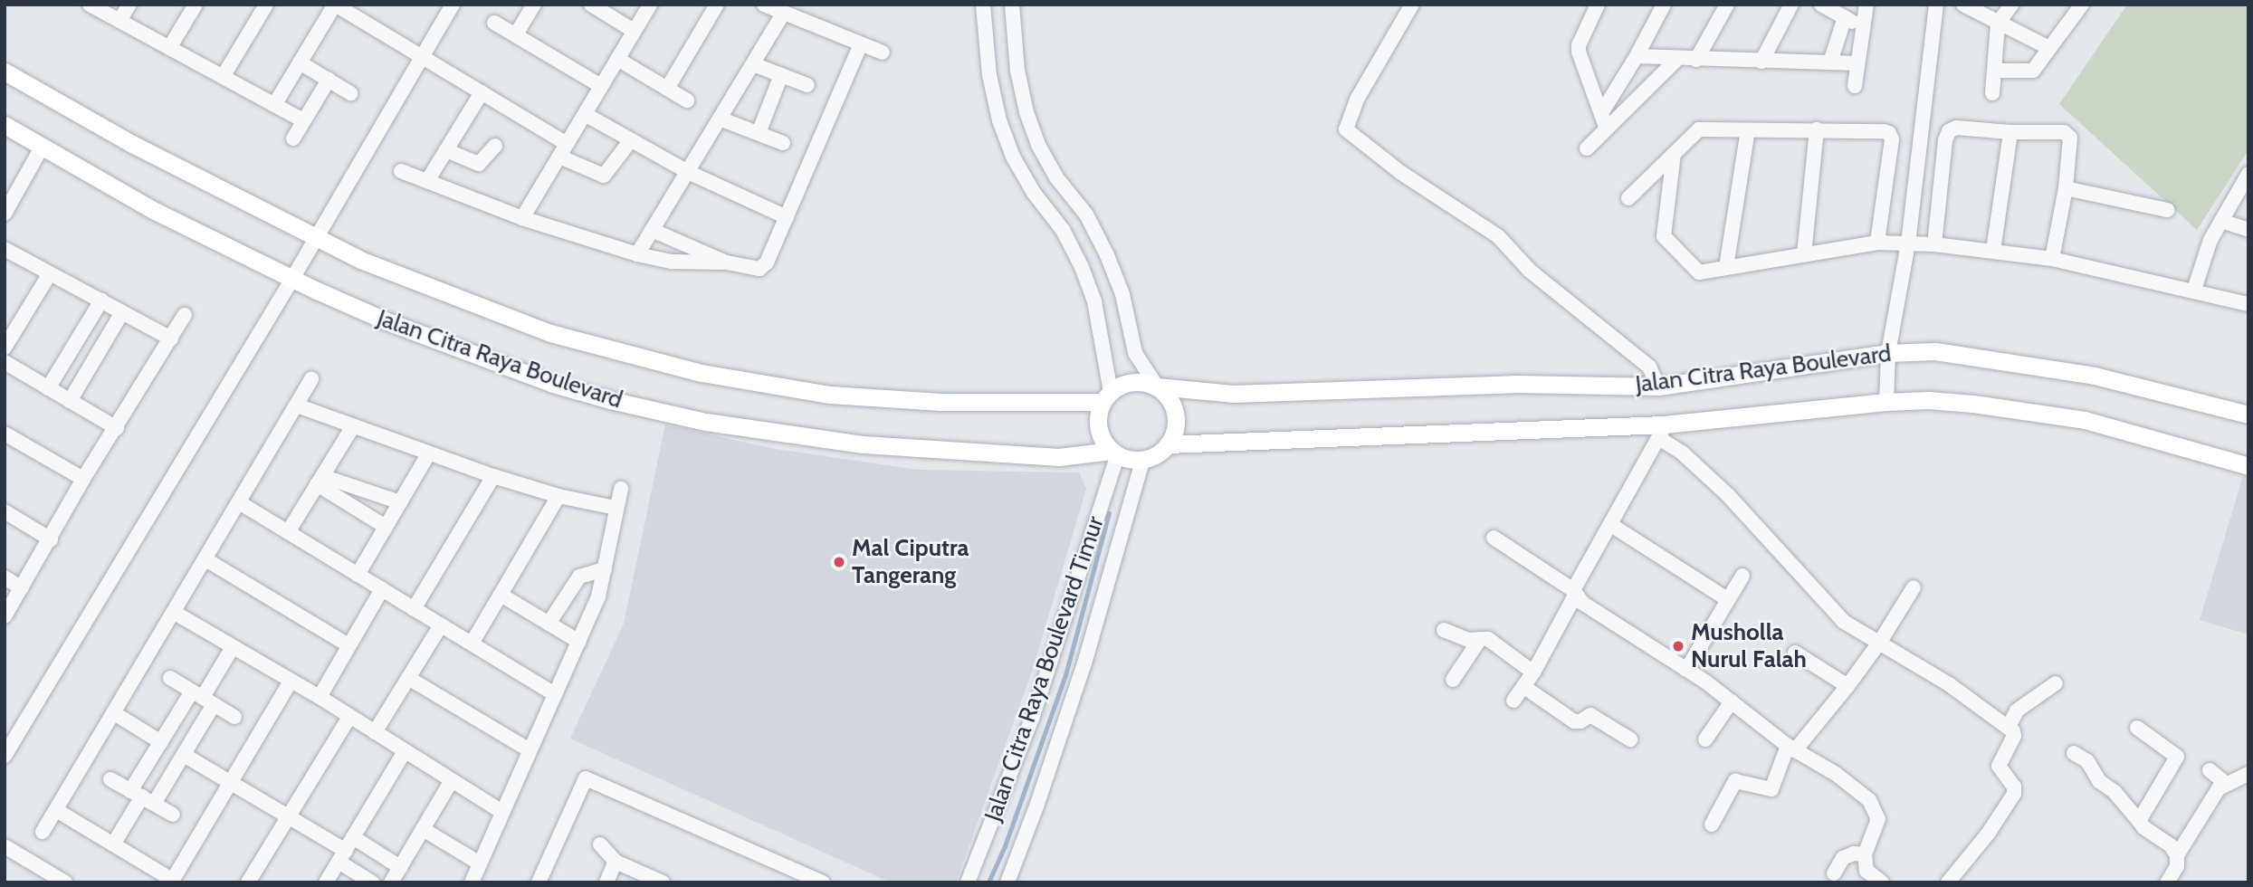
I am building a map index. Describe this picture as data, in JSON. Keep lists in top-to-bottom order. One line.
{"streets":{"main road":["Jalan Citra Raya Boulevard"],"street":["Jalan Citra Raya Boulevard Timur"]},"crossings":[["Jalan Citra Raya Boulevard","Jalan Citra Raya Boulevard Timur"]],"places":["Mal Ciputra Tangerang","Musholla Nurul Falah"]}
